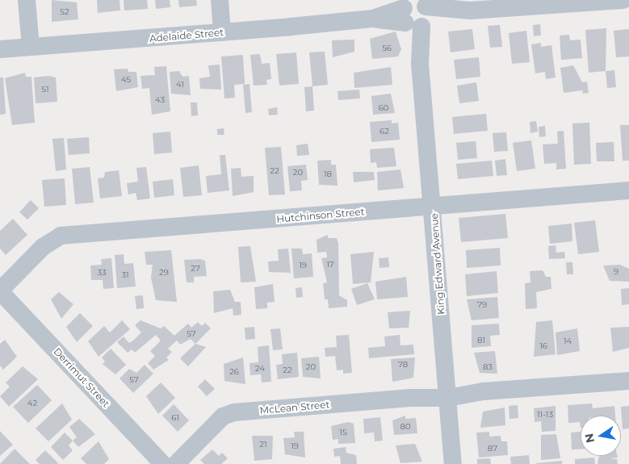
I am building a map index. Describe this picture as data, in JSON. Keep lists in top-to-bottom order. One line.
{"streets":{"street":["Adelaide Street","Hutchinson Street","King Edward Avenue","Derrimut Street","McLean Street"]},"crossings":[["Adelaide Street","King Edward Avenue"],["Hutchinson Street","King Edward Avenue"],["Hutchinson Street","Derrimut Street"],["King Edward Avenue","McLean Street"],["Derrimut Street","McLean Street"]],"house_numbers":["52","56","45","41","51","43","60","62","22","20","18","17","19","27","9","33","29","31","79","57","81","14","16","78","20","83","24","22","26","57","42","11-13","61","80","15","21","19","87"],"north":"left"}
